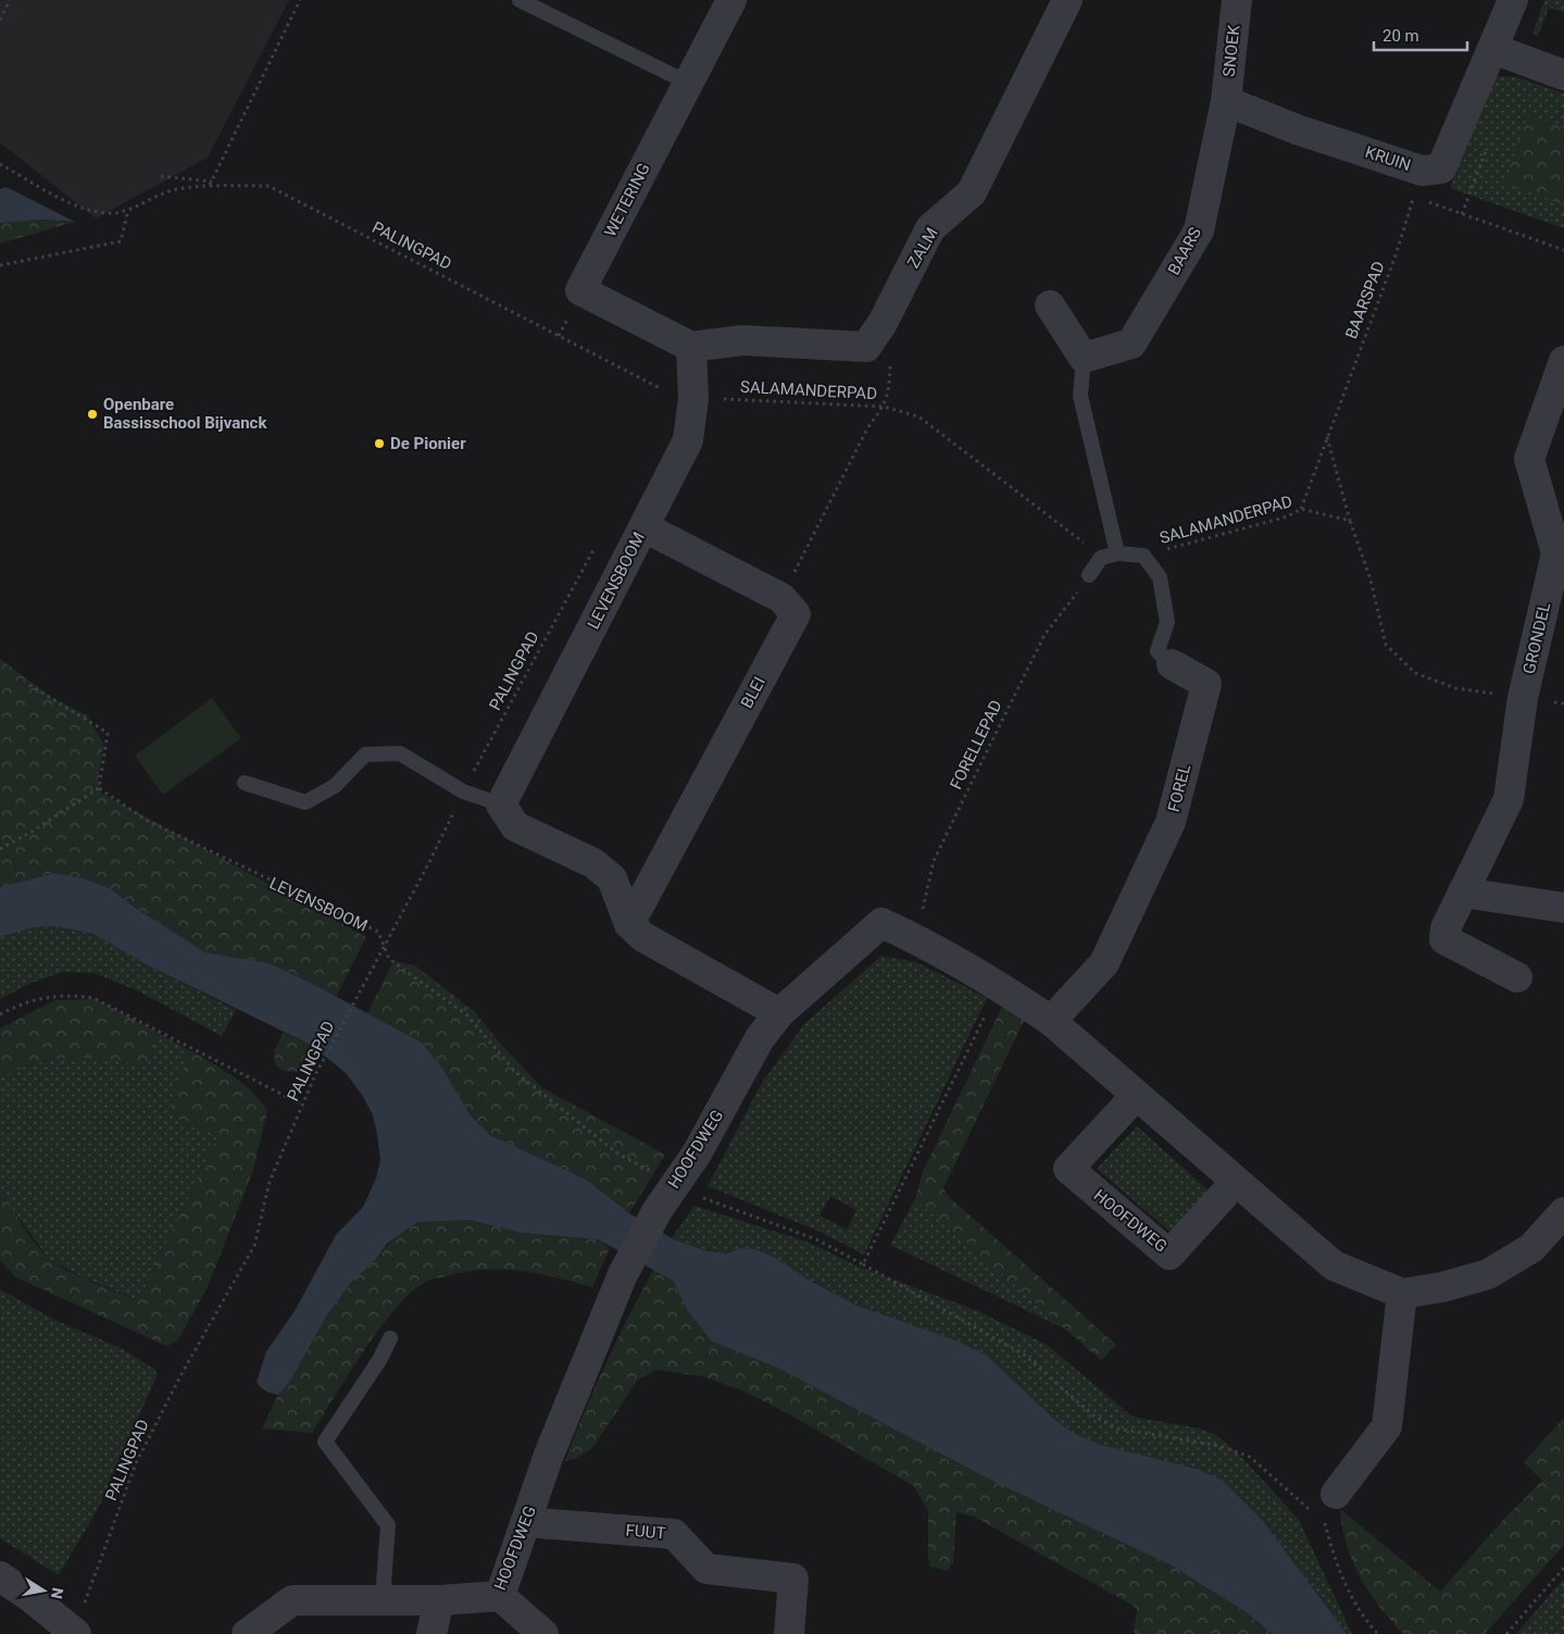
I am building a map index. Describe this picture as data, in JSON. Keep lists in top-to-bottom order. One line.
{"streets":{"street":["SNOEK","KRUIN","WETERING","ZALM","BAARS","LEVENSBOOM","GRONDEL","BLEI","FOREL","HOOFDWEG","FUUT"],"path":["PALINGPAD","BAARSPAD","SALAMANDERPAD","FORELLEPAD"]},"crossings":[["SNOEK","KRUIN"],["SNOEK","BAARS"],["KRUIN","BAARS"],["WETERING","ZALM"],["WETERING","LEVENSBOOM"],["PALINGPAD","LEVENSBOOM"],["ZALM","LEVENSBOOM"],["BAARSPAD","SALAMANDERPAD"],["SALAMANDERPAD","LEVENSBOOM"],["SALAMANDERPAD","FOREL"],["LEVENSBOOM","HOOFDWEG"],["FORELLEPAD","HOOFDWEG"],["FOREL","HOOFDWEG"],["HOOFDWEG","FUUT"]],"places":["Openbare Bassisschool Bijvanck","De Pionier"],"scale_bar":"20 m","north":"right"}
